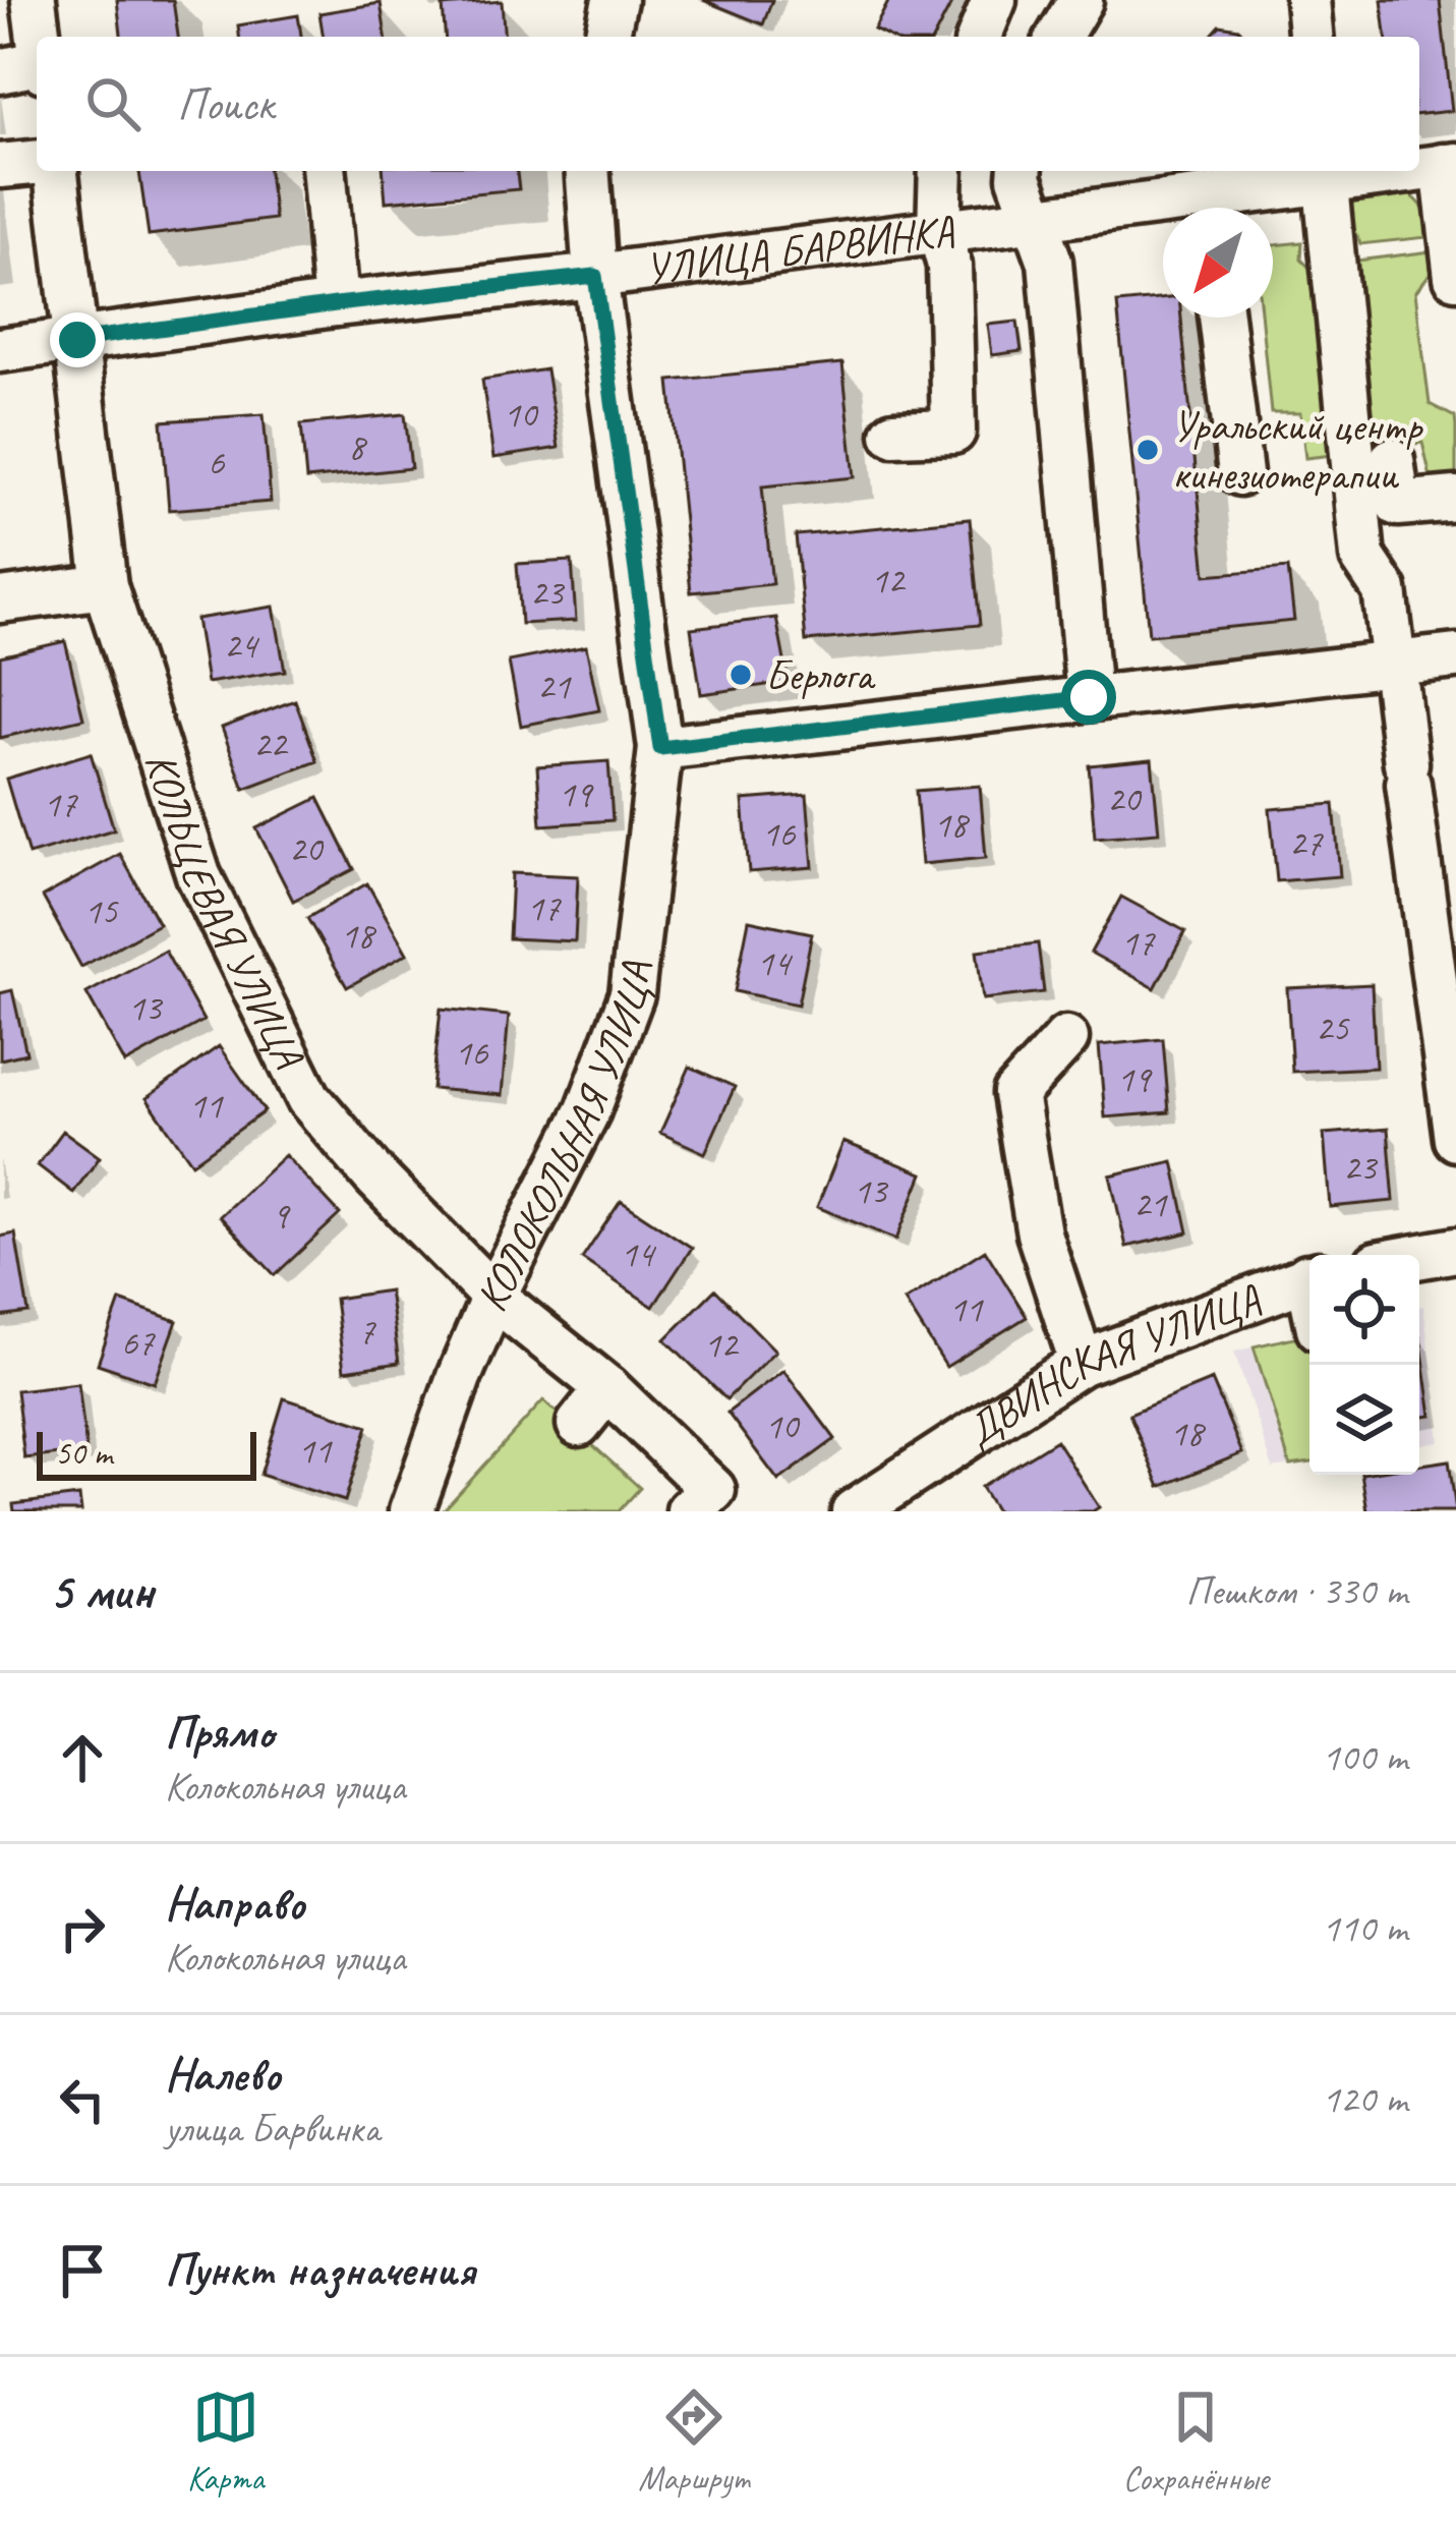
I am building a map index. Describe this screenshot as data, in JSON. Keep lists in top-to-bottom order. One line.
{"streets":{"street":["УЛИЦА БАРВИНКА","КОЛЬЦЕВАЯ УЛИЦА","КОЛОКОЛЬНАЯ УЛИЦА","ДВИНСКАЯ УЛИЦА"]},"crossings":[["УЛИЦА БАРВИНКА","КОЛЬЦЕВАЯ УЛИЦА"],["УЛИЦА БАРВИНКА","КОЛОКОЛЬНАЯ УЛИЦА"],["КОЛЬЦЕВАЯ УЛИЦА","КОЛОКОЛЬНАЯ УЛИЦА"]],"places":["Уральский центр кинезиотерапии","Берлога"],"house_numbers":["10","8","6","12","23","24","21","22","19","20","17","18","16","27","20","17","15","18","17","14","13","25","16","19","11","23","13","21","9","14","11","7","67","12","10","18","11"],"scale_bar":"50 m","north":"bottom left","page":{"search":"Поиск","scale":"50 m","heading":["5 мин","Пешком · 330 m"],"list":[["Прямо","Колокольная улица","100 m"],["Направо","Колокольная улица","110 m"],["Налево","улица Барвинка","120 m"],"Пункт назначения"],"nav":["Карта","Маршрут","Сохранённые"]}}
